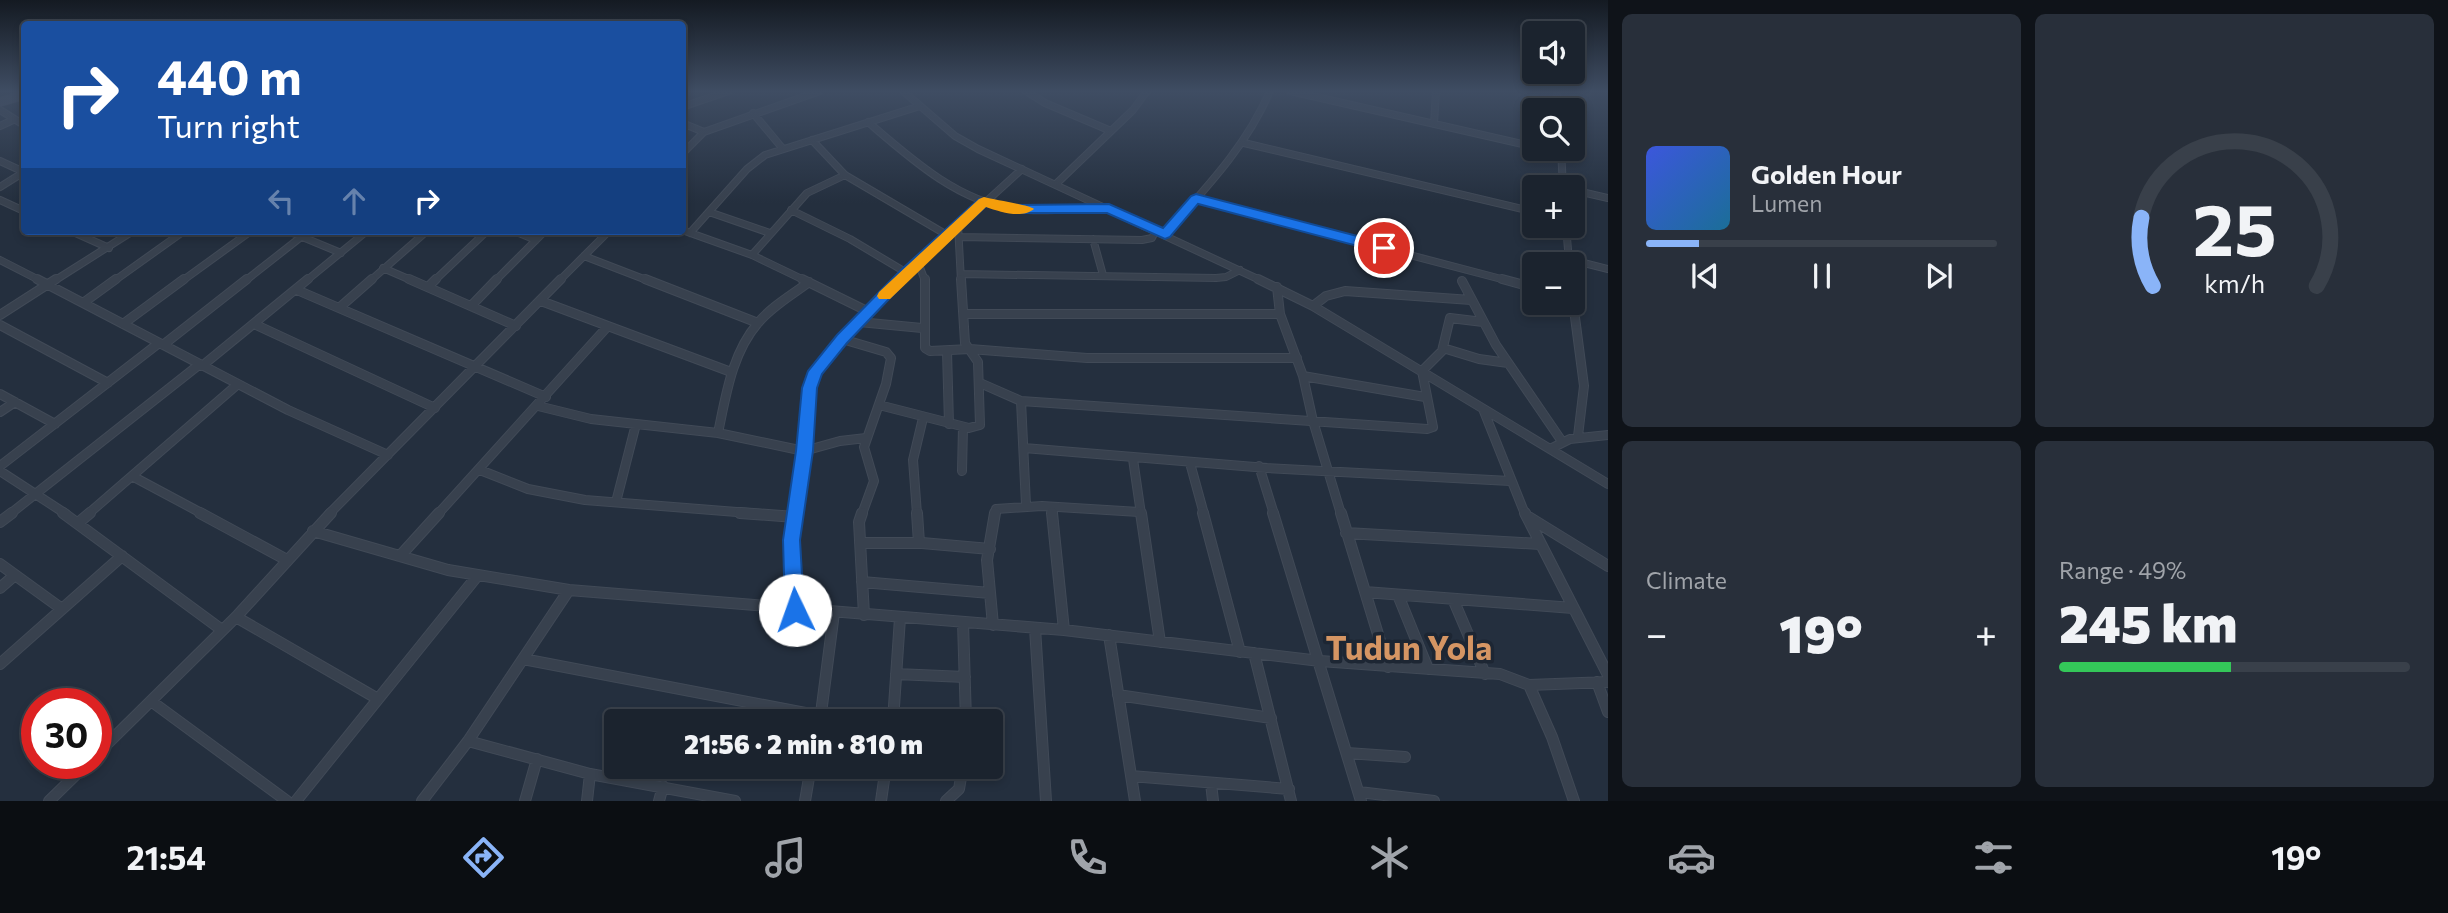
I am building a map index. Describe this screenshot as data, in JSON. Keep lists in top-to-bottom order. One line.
{"districts":["Tudun Yola"],"page":{"map_buttons":["+","−"],"turn":["440 m","Turn right"],"song":["Golden Hour","Lumen"],"tile":["Climate",["Range · 49%","245 km"]],"heat":["−","19°","+"],"limit":"30","trip":"21:56 · 2 min · 810 m","tabs":["21:54","19°"],"gauge":["25","km/h"]}}
